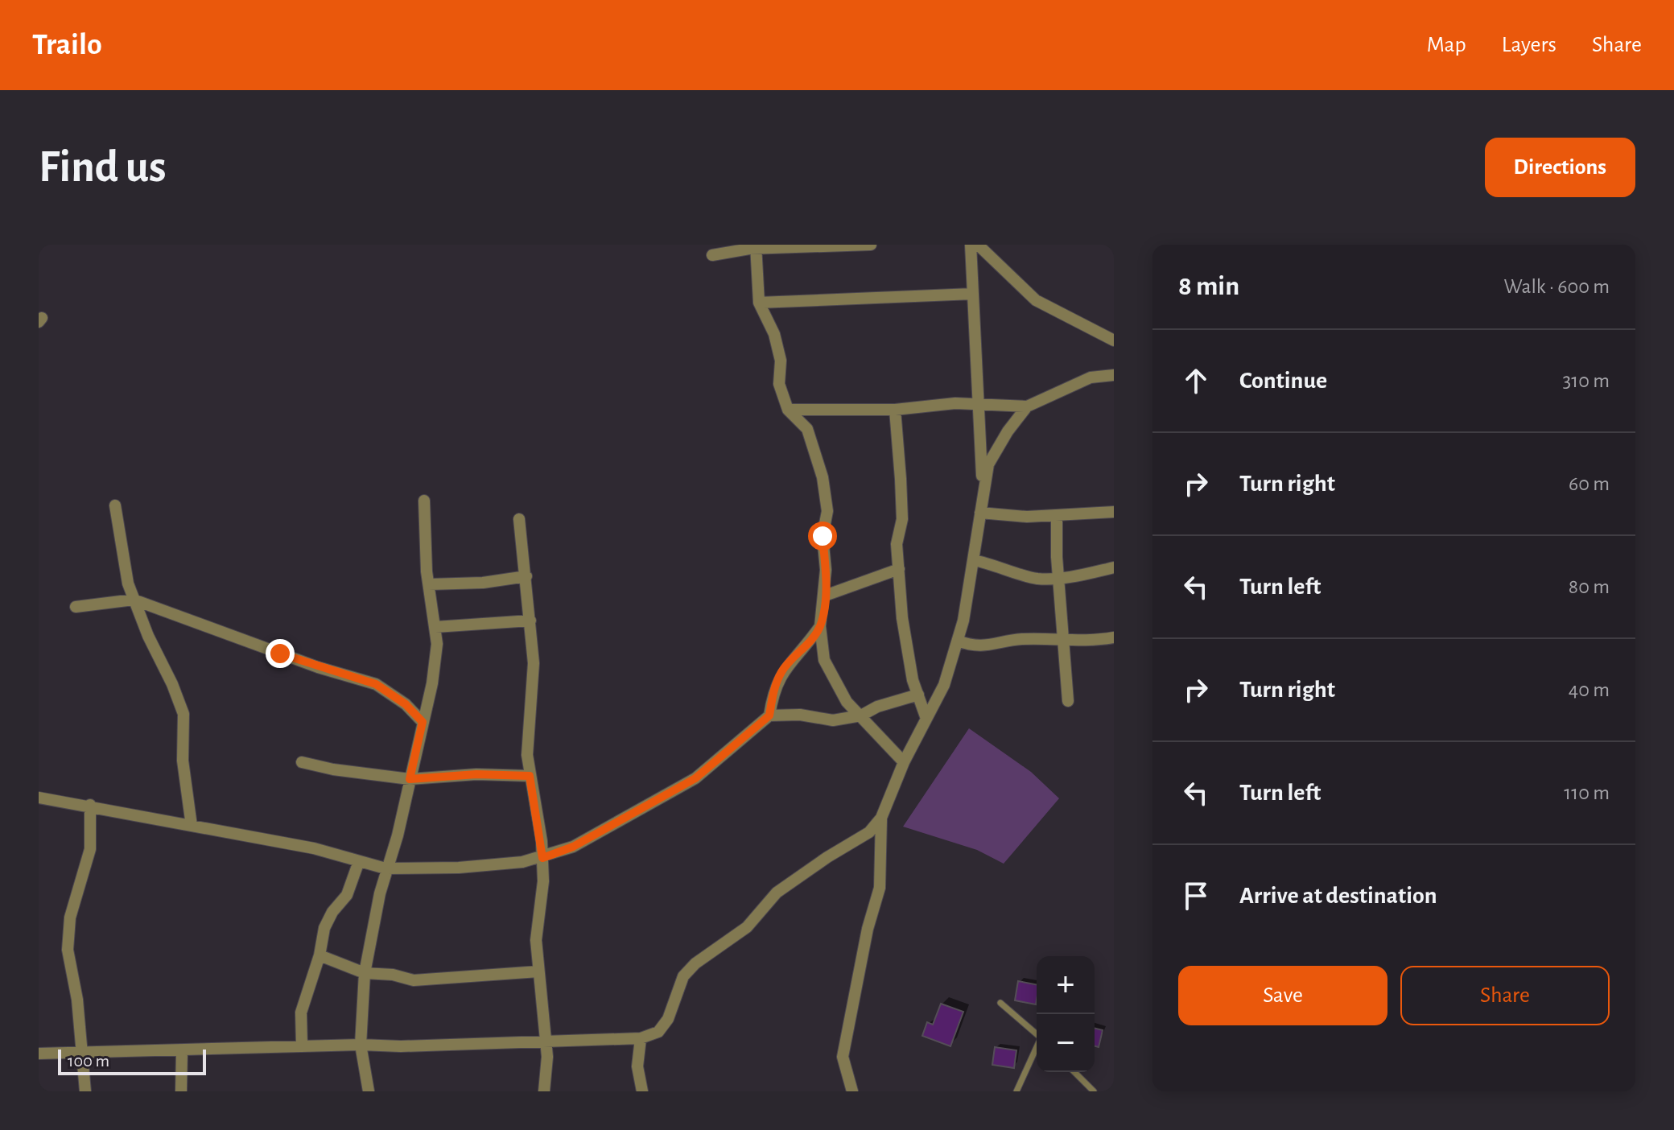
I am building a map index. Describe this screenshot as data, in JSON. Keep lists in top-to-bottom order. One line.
{"scale_bar":"100 m","page":{"header":"Trailo","nav":["Map","Layers","Share"],"buttons":["Directions",["Save","Share"]],"title":"Find us","heading":["8 min","Walk · 600 m"],"list":[["Continue","310 m"],["Turn right","60 m"],["Turn left","80 m"],["Turn right","40 m"],["Turn left","110 m"],"Arrive at destination"],"map_buttons":["+","−"],"scale":"100 m"}}
